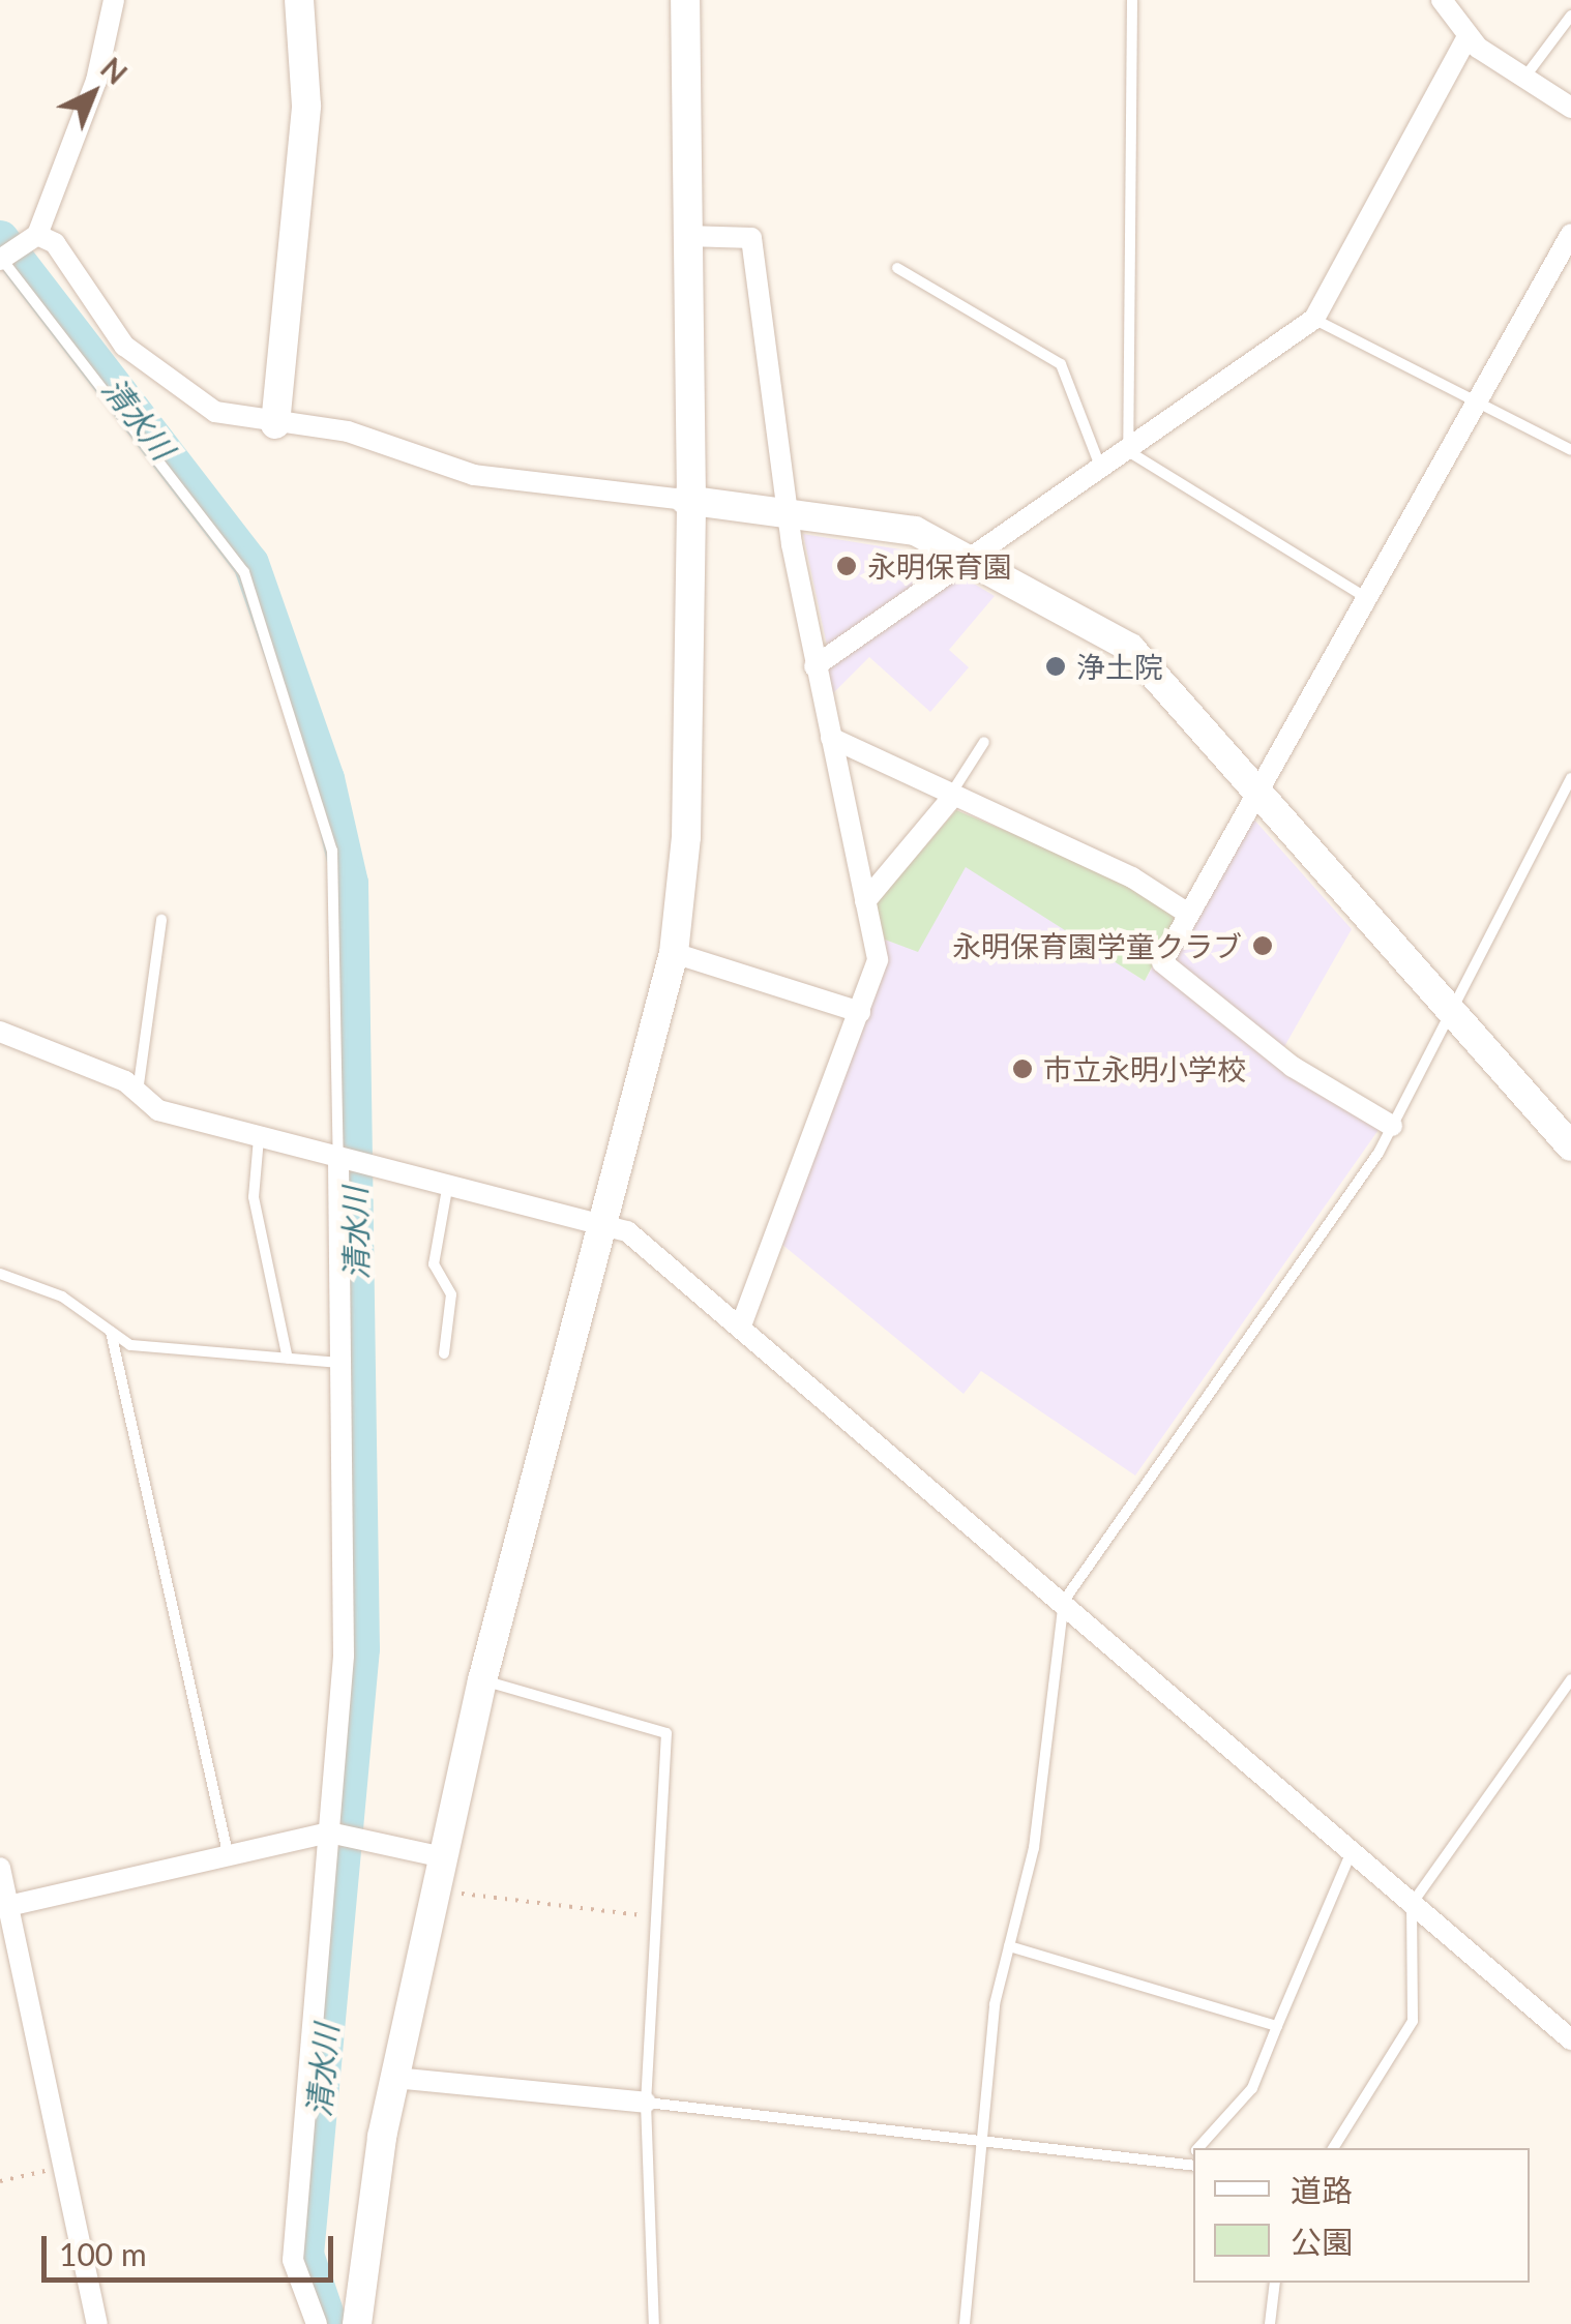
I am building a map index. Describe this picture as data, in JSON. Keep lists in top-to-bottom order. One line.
{"water":["清水川"],"places":["永明保育園","浄土院","永明保育園学童クラブ","市立永明小学校"],"legend":["道路","公園"],"scale_bar":"100 m","north":"top right"}
